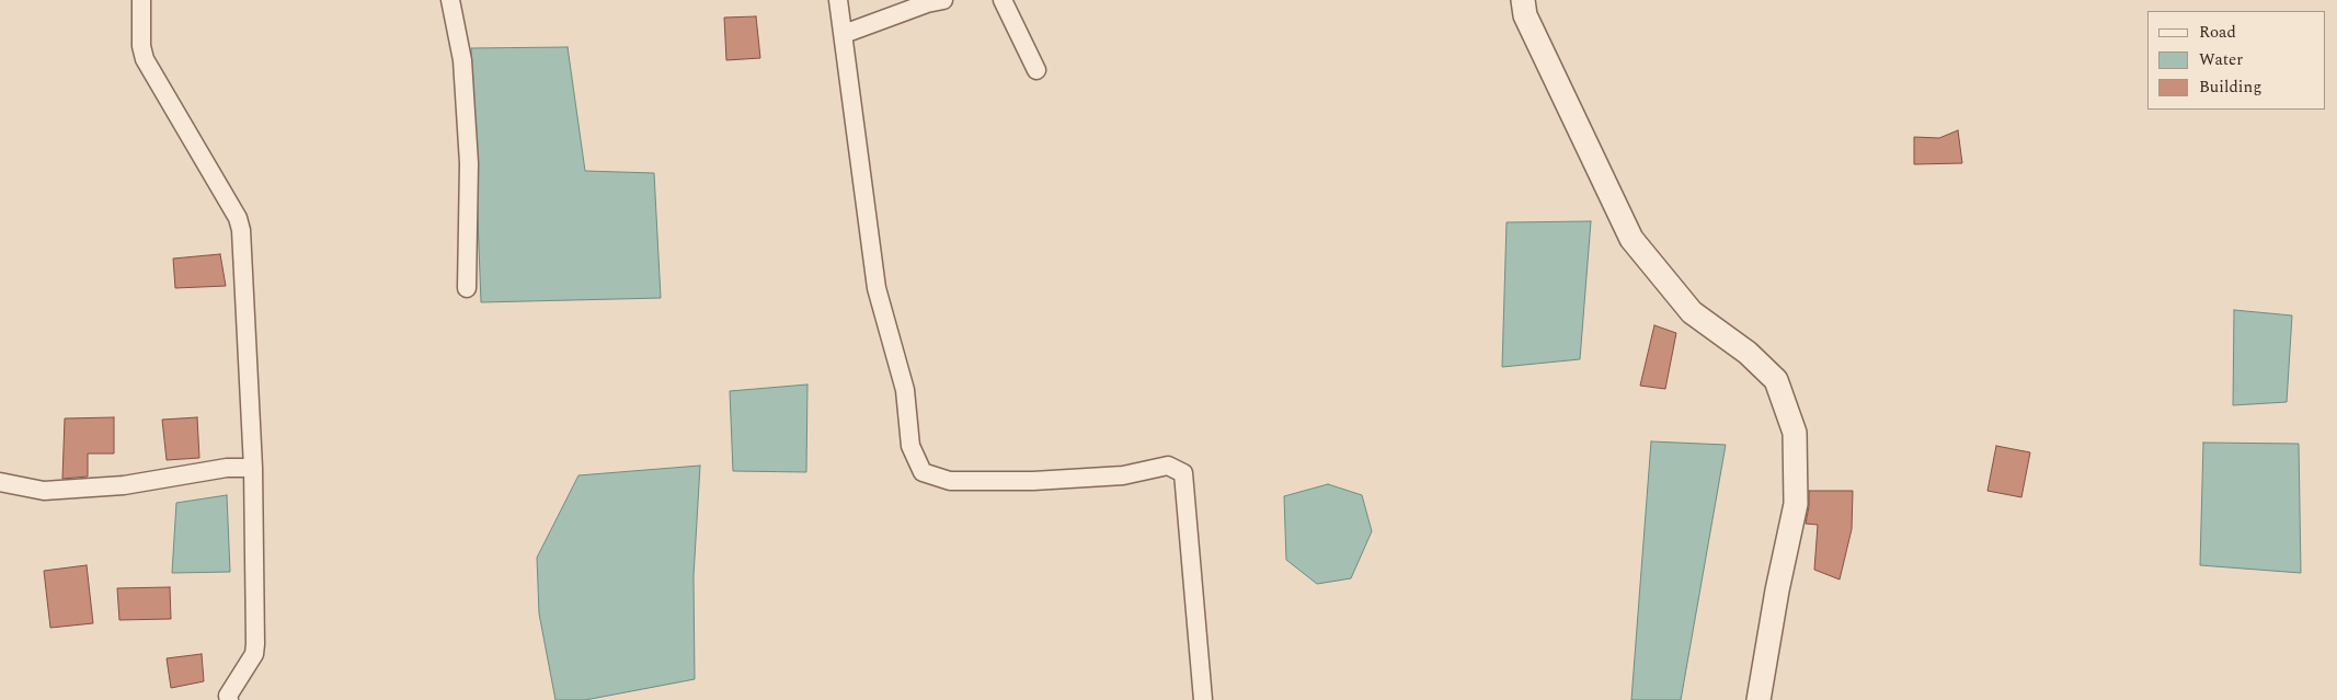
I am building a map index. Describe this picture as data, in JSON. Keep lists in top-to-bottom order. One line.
{"legend":["Road","Water","Building"]}
